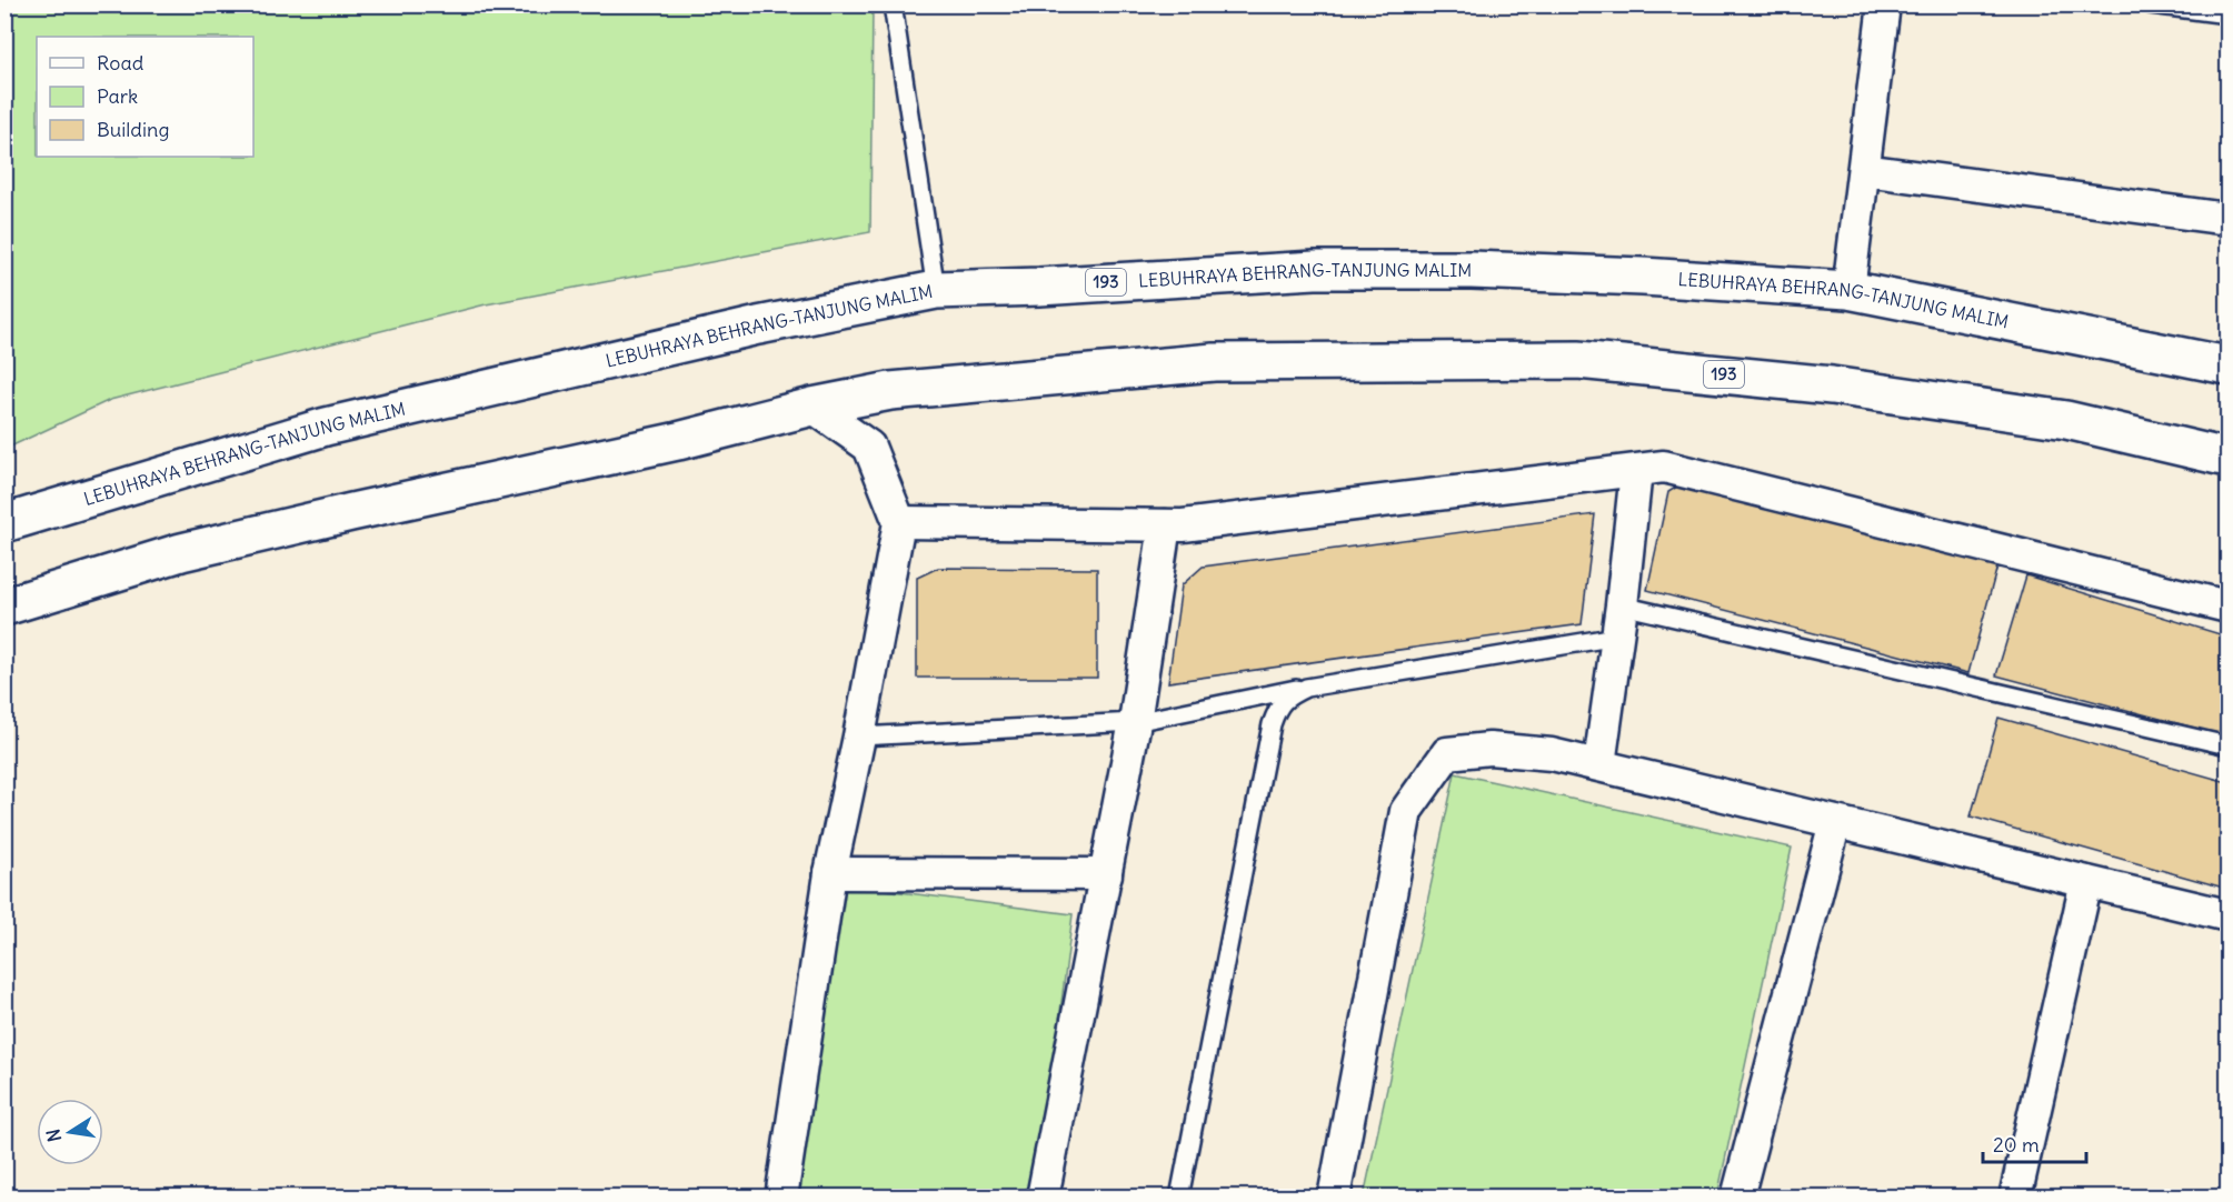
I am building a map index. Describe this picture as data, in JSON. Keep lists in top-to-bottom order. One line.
{"streets":{"main road":["LEBUHRAYA BEHRANG-TANJUNG MALIM","193"]},"legend":["Road","Park","Building"],"scale_bar":"20 m","north":"left"}
